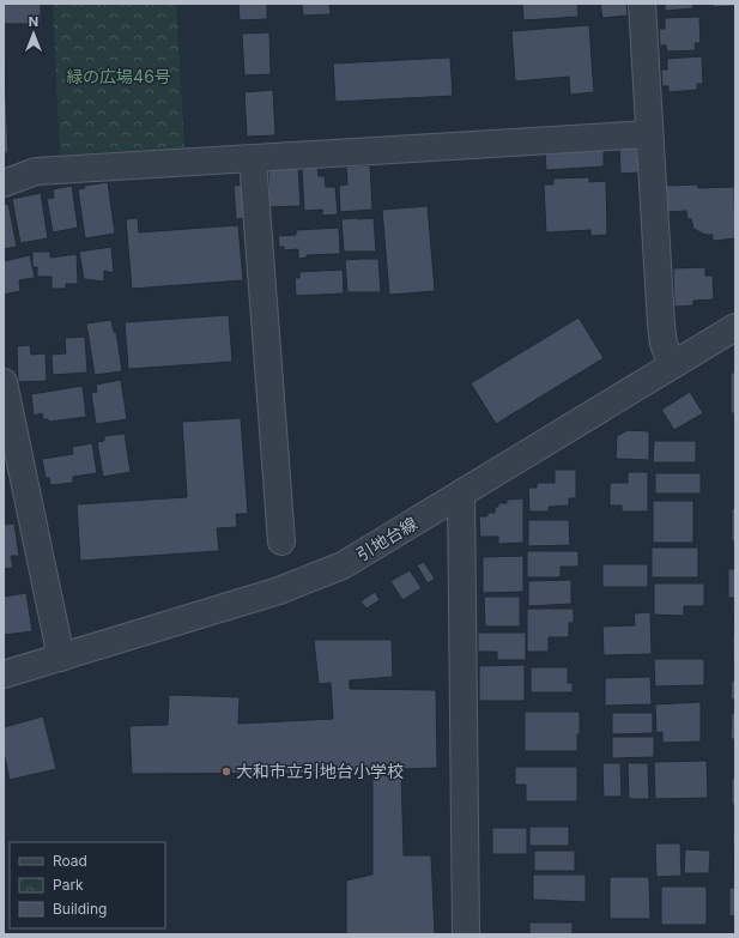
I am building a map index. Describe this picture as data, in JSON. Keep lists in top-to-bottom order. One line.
{"streets":{"street":["引地台線"]},"parks":["緑の広場46号"],"places":["大和市立引地台小学校"],"legend":["Road","Park","Building"],"north":"top"}
